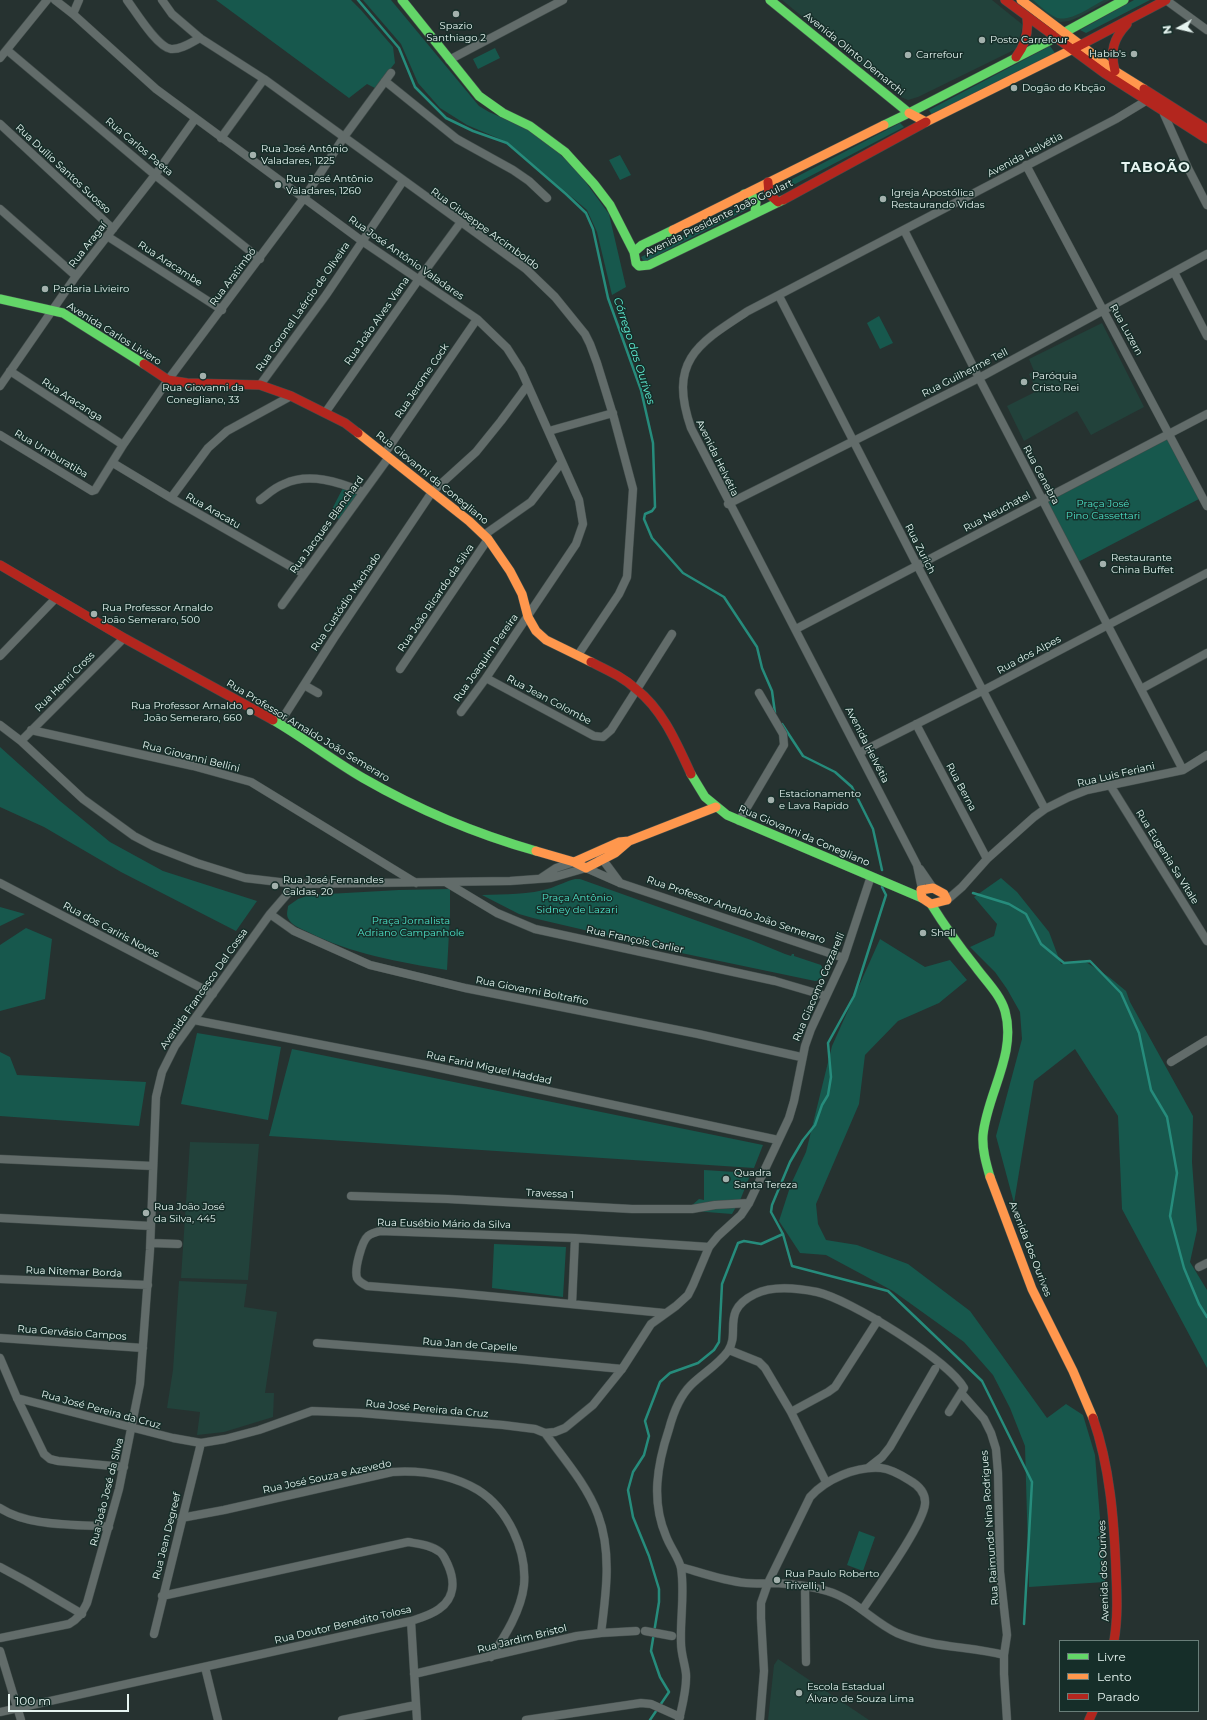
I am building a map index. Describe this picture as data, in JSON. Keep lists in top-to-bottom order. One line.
{"streets":{"main road":["Avenida Olinto Demarchi","Avenida Presidente João Goulart","Avenida Carlos Liviero","Rua Giovanni da Conegliano","Rua Professor Arnaldo João Semeraro","Avenida dos Ourives"],"street":["Rua Carlos Paeta","Avenida Helvétia","Rua Duílio Santos Suosso","Rua Giuseppe Arcimboldo","Rua Aragaí","Rua José Antônio Valadares","Rua Aracambe","Rua Aratimbó","Rua Coronel Laércio de Oliveira","Rua João Alves Viana","Rua Luzern","Rua Guilherme Tell","Rua Jerome Cock","Rua Aracanga","Rua Umburatiba","Rua Genebra","Rua Aracatu","Rua Neuchatel","Rua Jacques Blanchard","Rua Zurich","Rua João Ricardo da Silva","Rua Custódio Machado","Rua dos Alpes","Rua Joaquim Pereira","Rua Henri Cross","Rua Jean Colombe","Rua Giovanni Bellini","Rua Luis Feriani","Rua Berna","Rua Eugenia Sa Vitale","Rua dos Cariris Novos","Rua François Carlier","Rua Giacomo Cozzarelli","Avenida Francesco Del Cossa","Rua Giovanni Boltraffio","Rua Farid Miguel Haddad","Travessa 1","Rua Eusébio Mário da Silva","Rua Nitemar Borda","Rua Gervásio Campos","Rua Jan de Capelle","Rua José Pereira da Cruz","Rua José Souza e Azevedo","Rua João José da Silva","Rua Raimundo Nina Rodrigues","Rua Jean Degreef","Rua Doutor Benedito Tolosa","Rua Jardim Bristol"]},"crossings":[["Avenida Olinto Demarchi","Avenida Presidente João Goulart"],["Rua Carlos Paeta","Rua Aragaí"],["Rua Carlos Paeta","Rua Aratimbó"],["Avenida Helvétia","Rua Luzern"],["Avenida Helvétia","Rua Guilherme Tell"],["Avenida Helvétia","Rua Genebra"],["Avenida Helvétia","Rua Giovanni da Conegliano"],["Avenida Helvétia","Rua Neuchatel"],["Avenida Helvétia","Rua Zurich"],["Avenida Helvétia","Rua dos Alpes"],["Rua Duílio Santos Suosso","Rua Aragaí"],["Rua Duílio Santos Suosso","Rua Aracambe"],["Rua Giuseppe Arcimboldo","Rua Aratimbó"],["Rua Giuseppe Arcimboldo","Rua Coronel Laércio de Oliveira"],["Rua Giuseppe Arcimboldo","Rua João Alves Viana"],["Rua Giuseppe Arcimboldo","Rua Giovanni da Conegliano"],["Rua Aragaí","Rua José Antônio Valadares"],["Rua Aragaí","Rua Aracambe"],["Rua Aragaí","Avenida Carlos Liviero"],["Rua Aragaí","Rua Aracanga"],["Rua José Antônio Valadares","Rua Aratimbó"],["Rua José Antônio Valadares","Rua Coronel Laércio de Oliveira"],["Rua José Antônio Valadares","Rua João Alves Viana"],["Rua José Antônio Valadares","Rua Jerome Cock"],["Rua José Antônio Valadares","Rua Giovanni da Conegliano"],["Rua José Antônio Valadares","Rua Custódio Machado"],["Rua José Antônio Valadares","Rua Joaquim Pereira"],["Rua Aracambe","Rua Aratimbó"],["Rua Aratimbó","Avenida Carlos Liviero"],["Rua Aratimbó","Rua Aracanga"],["Rua Aratimbó","Rua Umburatiba"],["Rua Aratimbó","Rua Giovanni da Conegliano"],["Rua Aratimbó","Rua Aracatu"],["Rua Coronel Laércio de Oliveira","Rua Giovanni da Conegliano"],["Rua João Alves Viana","Rua Giovanni da Conegliano"],["Rua Luzern","Rua Guilherme Tell"],["Rua Luzern","Rua Neuchatel"],["Avenida Carlos Liviero","Rua Giovanni da Conegliano"],["Rua Guilherme Tell","Rua Genebra"],["Rua Guilherme Tell","Rua Zurich"],["Rua Jerome Cock","Rua Giovanni da Conegliano"],["Rua Jerome Cock","Rua Jacques Blanchard"],["Rua Genebra","Rua Neuchatel"],["Rua Genebra","Rua dos Alpes"],["Rua Genebra","Rua Luis Feriani"],["Rua Giovanni da Conegliano","Rua Jacques Blanchard"],["Rua Giovanni da Conegliano","Rua João Ricardo da Silva"],["Rua Giovanni da Conegliano","Rua Custódio Machado"],["Rua Giovanni da Conegliano","Rua Joaquim Pereira"],["Rua Giovanni da Conegliano","Rua Jean Colombe"],["Rua Giovanni da Conegliano","Rua Giacomo Cozzarelli"],["Rua Aracatu","Rua Jacques Blanchard"],["Rua Neuchatel","Rua Zurich"],["Rua Zurich","Rua dos Alpes"],["Rua Zurich","Rua Luis Feriani"],["Rua Custódio Machado","Rua Professor Arnaldo João Semeraro"],["Rua dos Alpes","Rua Berna"],["Rua Joaquim Pereira","Rua Jean Colombe"],["Rua Henri Cross","Rua Professor Arnaldo João Semeraro"],["Rua Henri Cross","Rua Giovanni Bellini"],["Rua Professor Arnaldo João Semeraro","Rua Giacomo Cozzarelli"],["Rua Luis Feriani","Rua Berna"],["Rua Luis Feriani","Rua Eugenia Sa Vitale"],["Rua dos Cariris Novos","Avenida Francesco Del Cossa"],["Rua François Carlier","Rua Giacomo Cozzarelli"],["Rua Giacomo Cozzarelli","Rua Giovanni Boltraffio"],["Rua Giacomo Cozzarelli","Rua Farid Miguel Haddad"],["Rua Giacomo Cozzarelli","Travessa 1"],["Rua Giacomo Cozzarelli","Rua José Pereira da Cruz"],["Avenida Francesco Del Cossa","Rua Giovanni Boltraffio"],["Avenida Francesco Del Cossa","Rua Farid Miguel Haddad"],["Avenida Francesco Del Cossa","Rua João José da Silva"],["Rua Eusébio Mário da Silva","Rua José Pereira da Cruz"],["Rua Nitemar Borda","Rua João José da Silva"],["Rua Gervásio Campos","Rua João José da Silva"],["Rua Jan de Capelle","Rua José Pereira da Cruz"],["Rua José Pereira da Cruz","Rua João José da Silva"],["Rua José Pereira da Cruz","Rua Jean Degreef"],["Rua José Souza e Azevedo","Rua Jean Degreef"],["Rua José Souza e Azevedo","Rua Jardim Bristol"],["Rua Jean Degreef","Rua Doutor Benedito Tolosa"]],"districts":["TABOÃO"],"water":["Córrego das Ourives"],"parks":["Praça José Pino Cassettari","Praça Antônio Sidney de Lazari","Praça Jornalista Adriano Campanhole"],"places":["Spazio Santhiago 2","Posto Carrefour","Habib's","Carrefour","Dogão do Kbção","Rua José Antônio Valadares, 1225","Rua José Antônio Valadares, 1260","Igreja Apostólica Restaurando Vidas","Padaria Livieiro","Rua Giovanni da Conegliano, 33","Paróquia Cristo Rei","Restaurante China Buffet","Rua Professor Arnaldo João Semeraro, 500","Rua Professor Arnaldo João Semeraro, 660","Estacionamento e Lava Rapido","Rua José Fernandes Caldas, 20","Shell","Quadra Santa Tereza","Rua João José da Silva, 445","Rua Paulo Roberto Trivelli, 1","Escola Estadual Álvaro de Souza Lima"],"legend":["Livre","Lento","Parado"],"scale_bar":"100 m","north":"left"}
